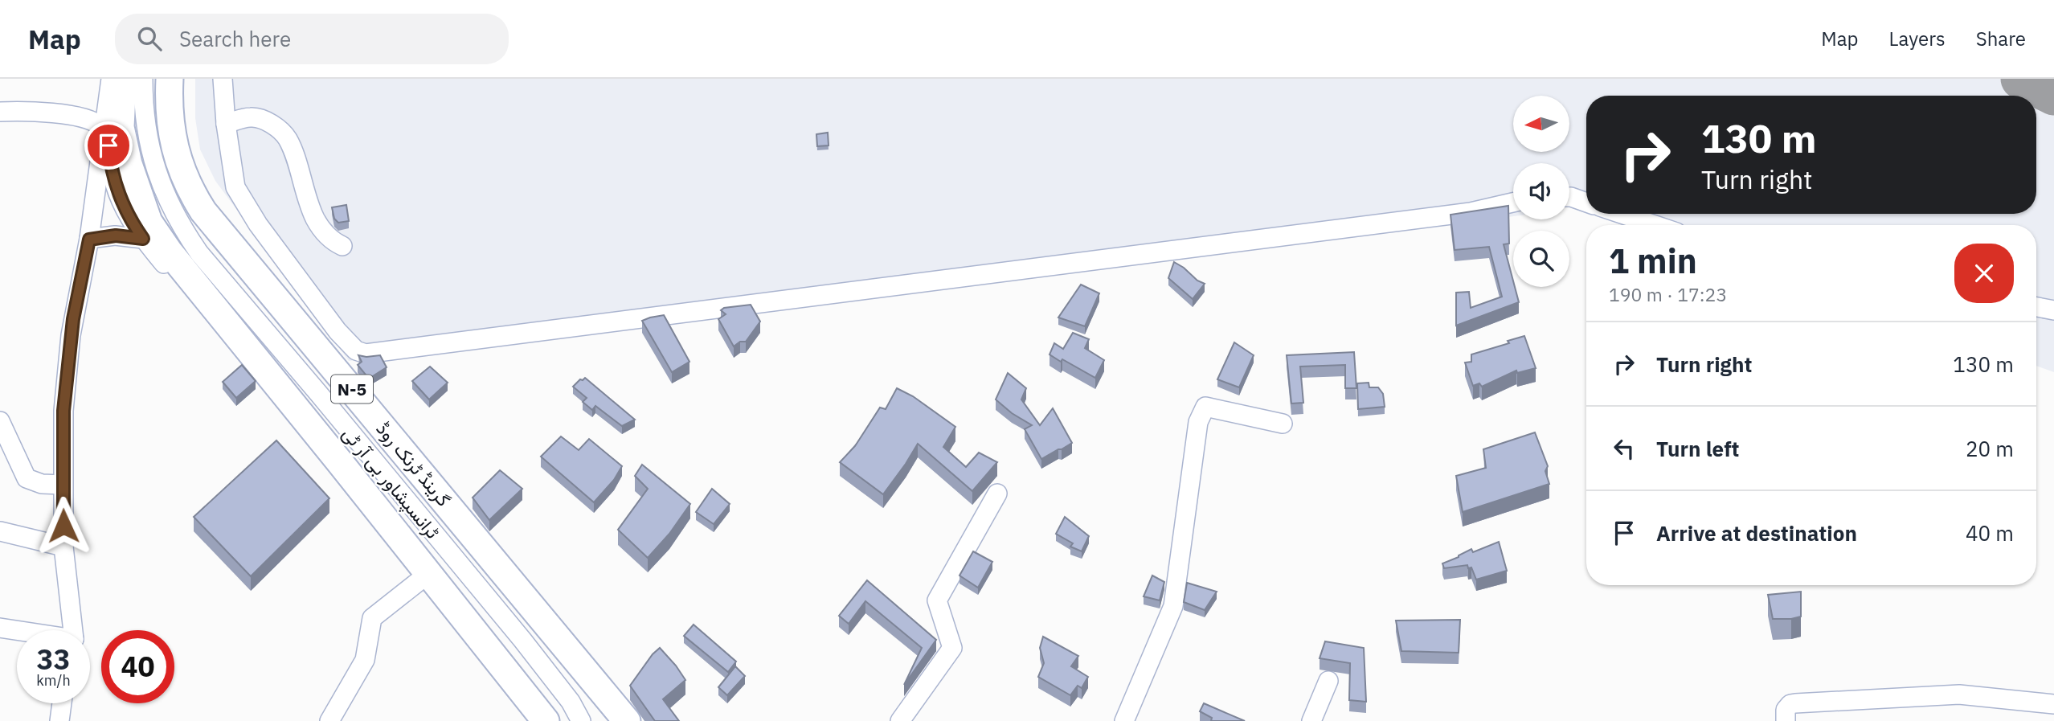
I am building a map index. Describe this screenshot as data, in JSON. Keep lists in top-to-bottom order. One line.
{"streets":{"highway":["N-5","گرینڈ ٹرنک روڈ"],"street":["ٹرانسپشاور بی آر ٹی"]},"north":"left","page":{"header":"Map","search":"Search here","nav":["Map","Layers","Share"],"turn":["130 m","Turn right"],"heading":["1 min","190 m · 17:23"],"list":[{"name":"Turn right","value":"130 m"},{"name":"Turn left","value":"20 m"},{"name":"Arrive at destination","value":"40 m"}],"speed":"33 km/h","limit":"40"}}
